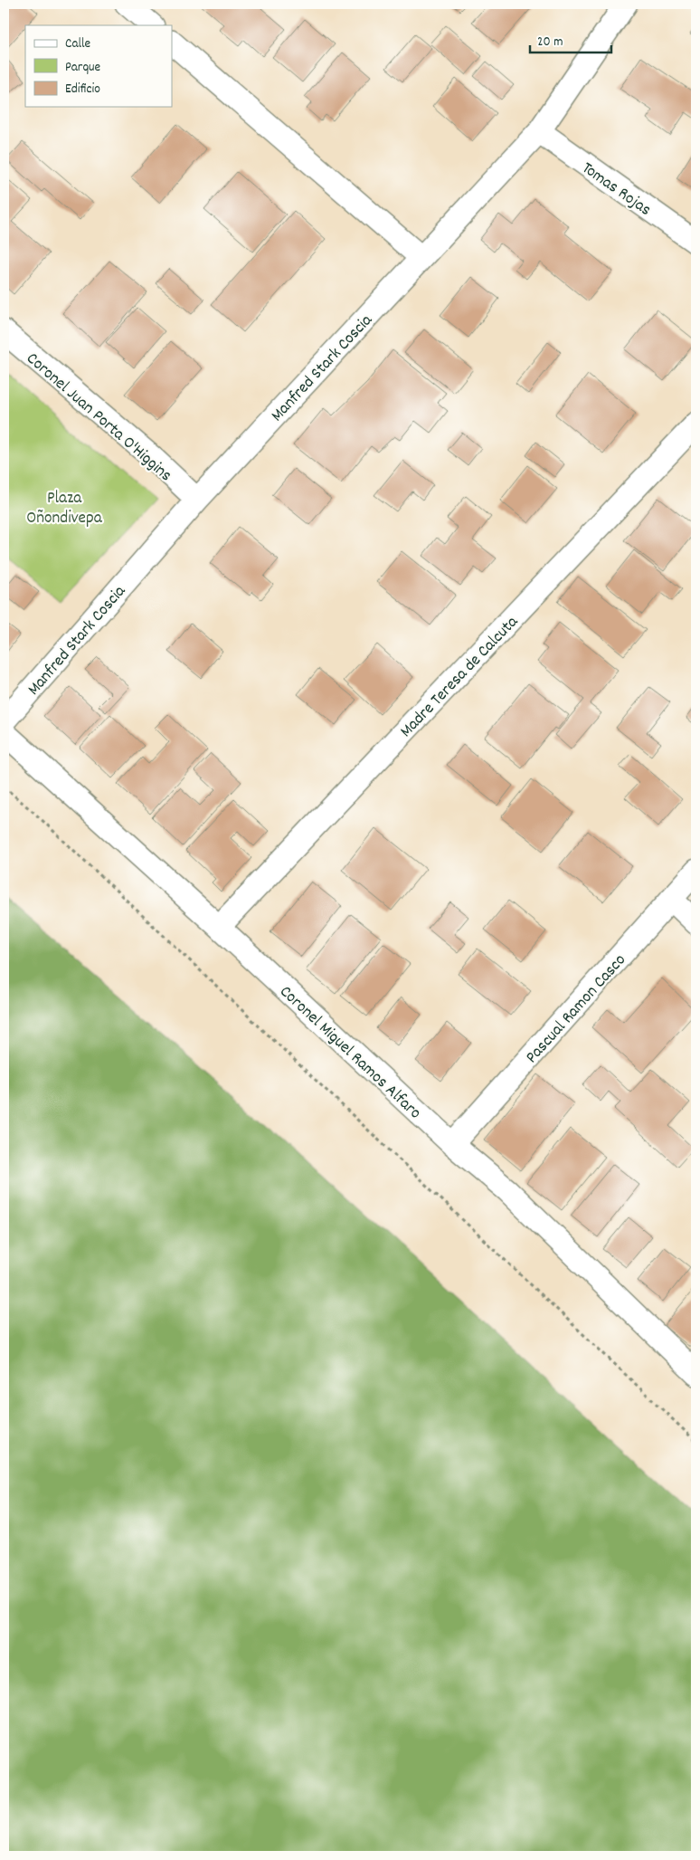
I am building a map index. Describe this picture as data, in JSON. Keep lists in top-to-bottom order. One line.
{"streets":{"street":["Tomas Rojas","Manfred Stark Coscia","Coronel Juan Porta O'Higgins","Madre Teresa de Calcuta","Pascual Ramon Casco","Coronel Miguel Ramos Alfaro"]},"crossings":[["Tomas Rojas","Manfred Stark Coscia"],["Manfred Stark Coscia","Coronel Juan Porta O'Higgins"],["Madre Teresa de Calcuta","Coronel Miguel Ramos Alfaro"],["Pascual Ramon Casco","Coronel Miguel Ramos Alfaro"]],"parks":["Plaza Oñondivepa"],"legend":["Calle","Parque","Edificio"],"scale_bar":"20 m"}
